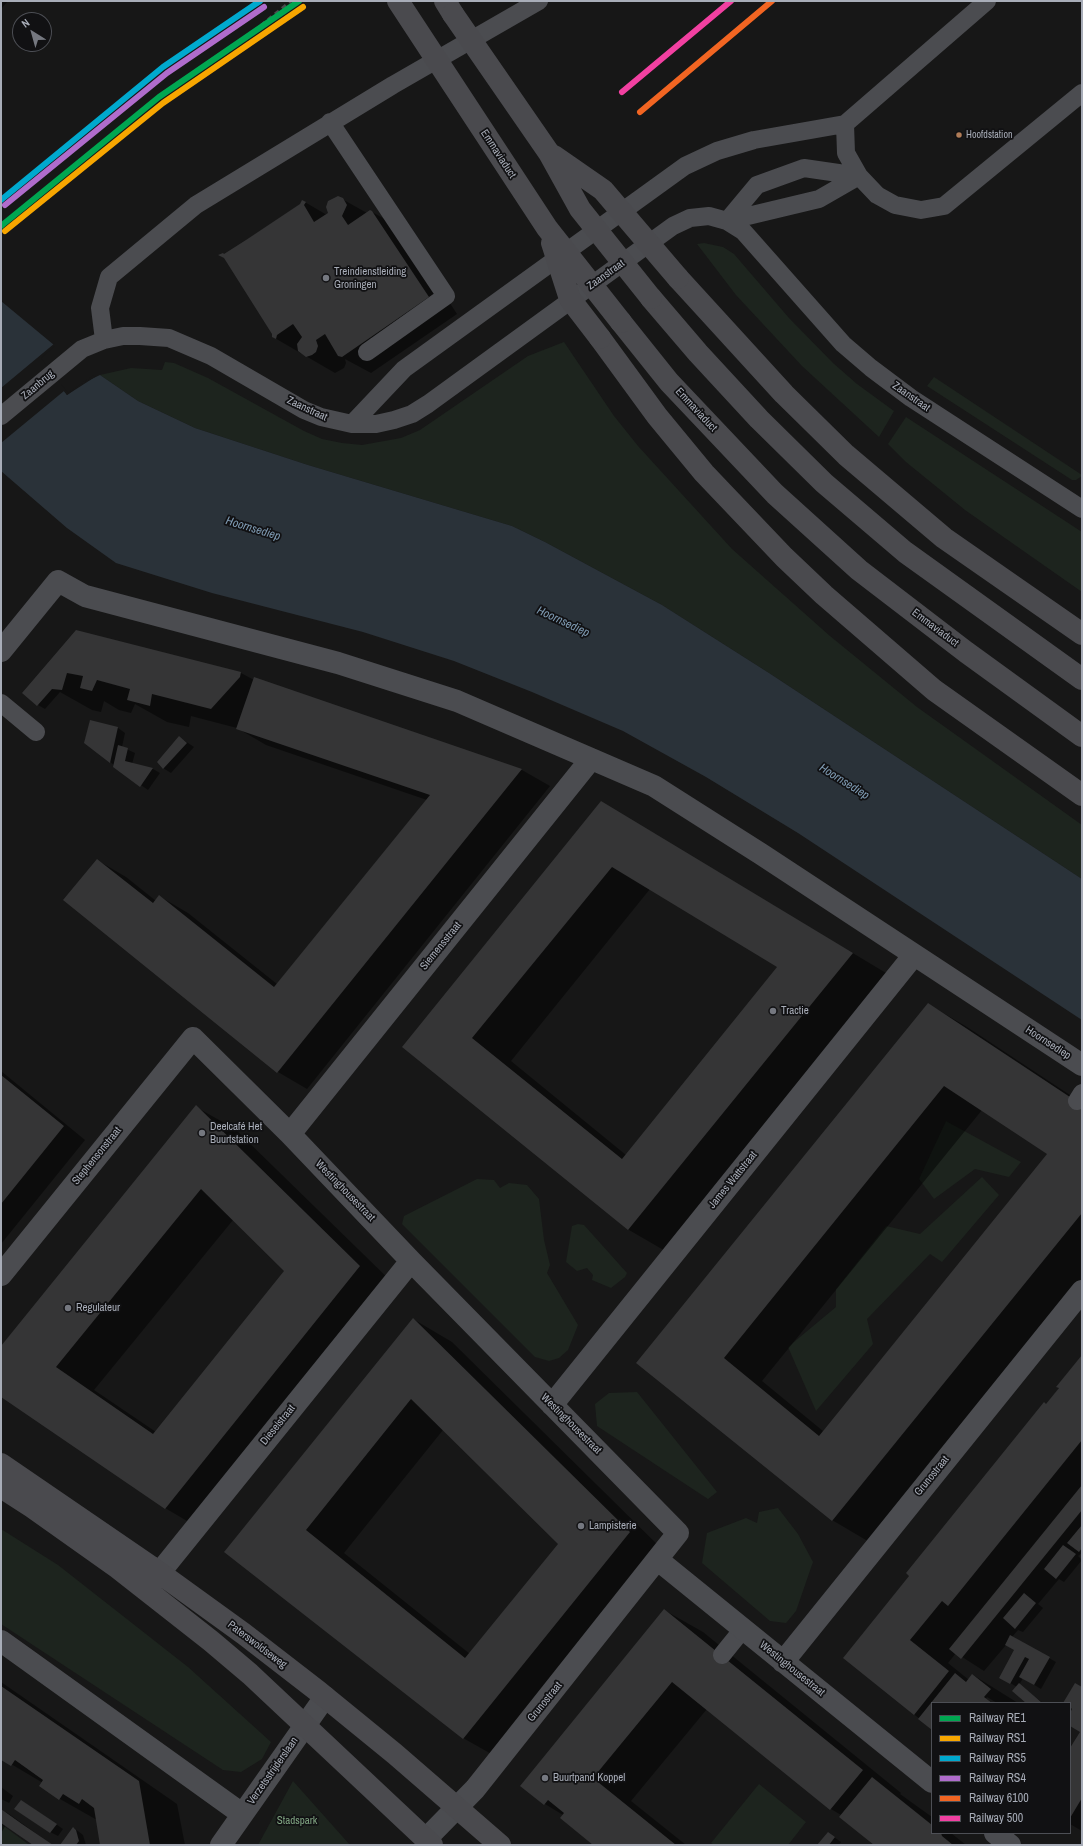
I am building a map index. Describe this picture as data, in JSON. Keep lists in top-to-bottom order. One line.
{"streets":{"main road":["Emmaviaduct","Paterswoldseweg"],"street":["Siemensstraat","Hoornsediep","Stephensonstraat","James Wattstraat","Westinghousestraat","Dieselstraat","Grunostraat","Verzetsstrijderslaan"],"lane":["Zaanstraat","Zaanbrug"]},"crossings":[["Zaanstraat","Zaanbrug"],["Siemensstraat","Hoornsediep"],["Siemensstraat","Westinghousestraat"],["Hoornsediep","James Wattstraat"],["Stephensonstraat","Westinghousestraat"],["James Wattstraat","Westinghousestraat"],["Westinghousestraat","Dieselstraat"],["Westinghousestraat","Grunostraat"],["Dieselstraat","Paterswoldseweg"],["Grunostraat","Paterswoldseweg"],["Paterswoldseweg","Verzetsstrijderslaan"]],"water":["Hoornsediep"],"parks":["Stadspark"],"places":["Hoofdstation","Treindienstleiding Groningen","Tractie","Deelcafé Het Buurtstation","Regulateur","Lampisterie","Buurtpand Koppel"],"lines":["rail line RE1","rail line RS5","rail line 6100","rail line 500","rail line RS1","rail line RS4"],"legend":["Railway RE1","Railway RS1","Railway RS5","Railway RS4","Railway 6100","Railway 500"],"north":"top left"}
